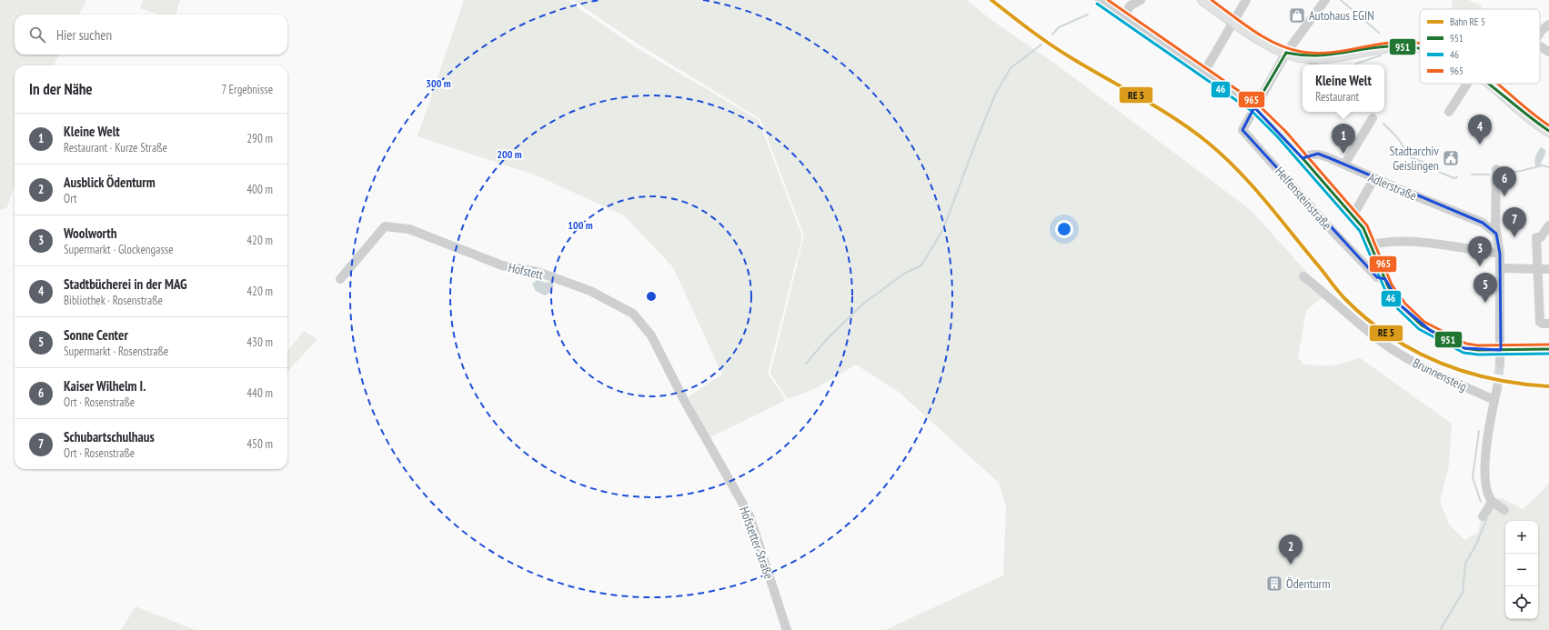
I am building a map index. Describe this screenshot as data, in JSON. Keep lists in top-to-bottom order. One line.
{"streets":{"street":["Adlerstraße","Helfensteinstraße","Hofstett","Brunnensteig","Hofstetter Straße"]},"crossings":[["Hofstett","Hofstetter Straße"]],"places":{"shop":["Autohaus EGIN"],"public building":["Stadtarchiv Geislingen"],"building":["Ödenturm"]},"lines":["transit line 965","transit line 46","transit line 951"],"legend":["Bahn RE 5","951","46","965"],"page":{"search":"Hier suchen","popup":["Kleine Welt","Restaurant"],"heading":["In der Nähe","7 Ergebnisse"],"list":[{"mark":"1","name":"Kleine Welt","note":"Restaurant · Kurze Straße","value":"290 m"},{"mark":"2","name":"Ausblick Ödenturm","note":"Ort","value":"400 m"},{"mark":"3","name":"Woolworth","note":"Supermarkt · Glockengasse","value":"420 m"},{"mark":"4","name":"Stadtbücherei in der MAG","note":"Bibliothek · Rosenstraße","value":"420 m"},{"mark":"5","name":"Sonne Center","note":"Supermarkt · Rosenstraße","value":"430 m"},{"mark":"6","name":"Kaiser Wilhelm I.","note":"Ort · Rosenstraße","value":"440 m"},{"mark":"7","name":"Schubartschulhaus","note":"Ort · Rosenstraße","value":"450 m"}],"pins":["4","1","6","7","3","5","2"],"map_buttons":["+","−"]},"rings":["300 m","200 m","100 m"]}
